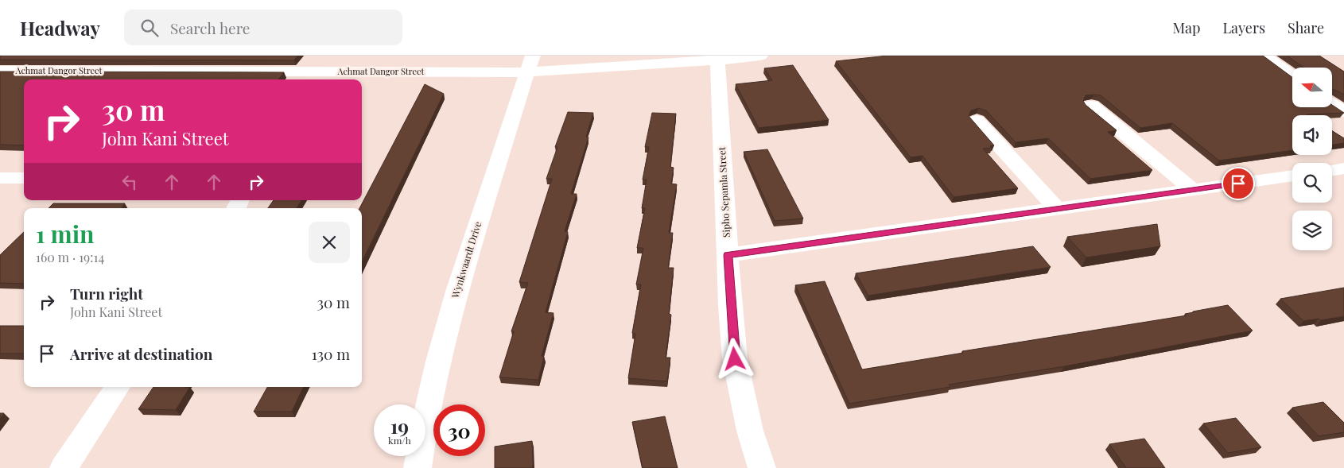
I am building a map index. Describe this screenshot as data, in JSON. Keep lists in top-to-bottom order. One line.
{"streets":{"street":["Achmat Dangor Street","Sipho Sepamla Street","Wynkwaardt Drive"]},"crossings":[["Achmat Dangor Street","Sipho Sepamla Street"],["Achmat Dangor Street","Wynkwaardt Drive"]],"north":"left","page":{"header":"Headway","search":"Search here","nav":["Map","Layers","Share"],"turn":["30 m","John Kani Street"],"heading":["1 min","160 m · 19:14"],"list":[{"name":"Turn right","note":"John Kani Street","value":"30 m"},{"name":"Arrive at destination","value":"130 m"}],"speed":"19 km/h","limit":"30"}}
